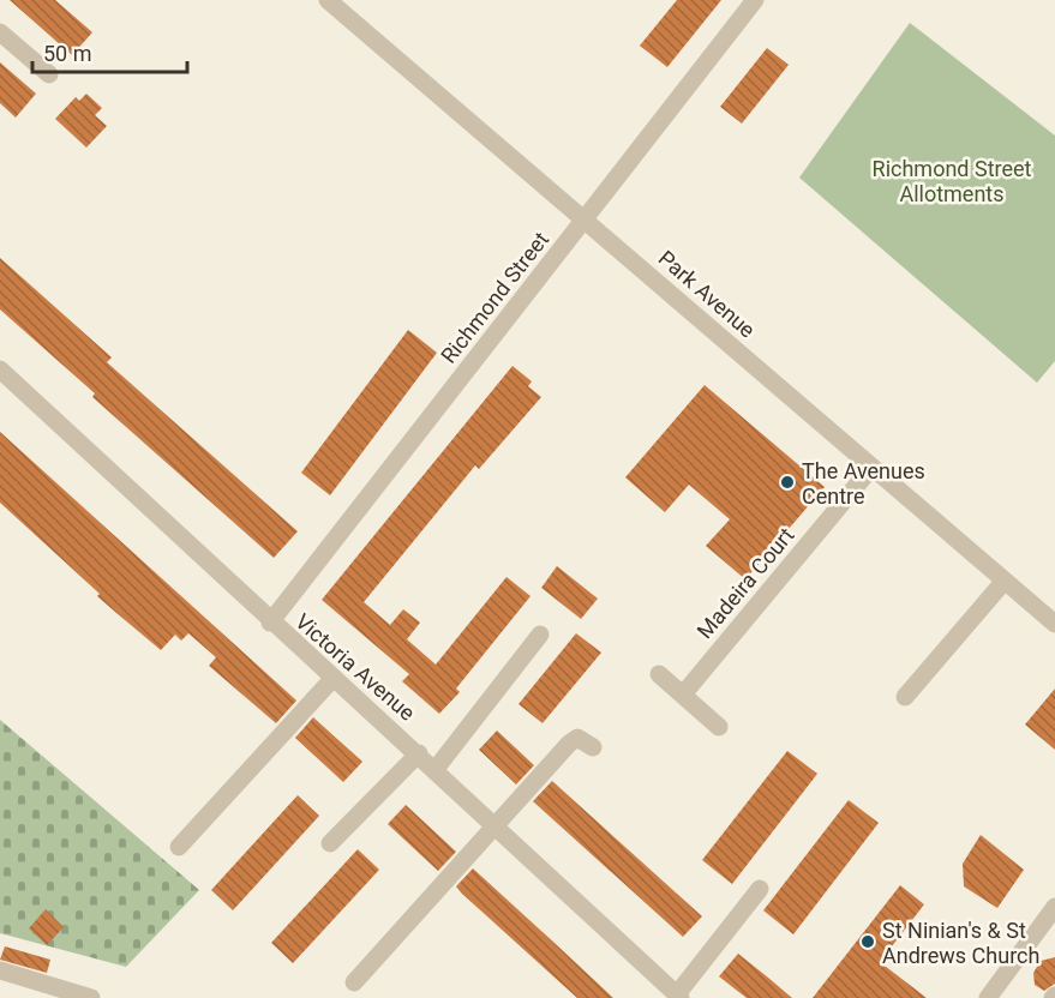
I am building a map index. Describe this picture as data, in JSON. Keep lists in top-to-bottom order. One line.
{"streets":{"street":["Park Avenue","Richmond Street","Madeira Court","Victoria Avenue"]},"crossings":[["Park Avenue","Richmond Street"],["Park Avenue","Madeira Court"],["Richmond Street","Victoria Avenue"]],"parks":["Richmond Street Allotments"],"places":["The Avenues Centre","St Ninian's & St Andrews Church"],"scale_bar":"50 m"}
